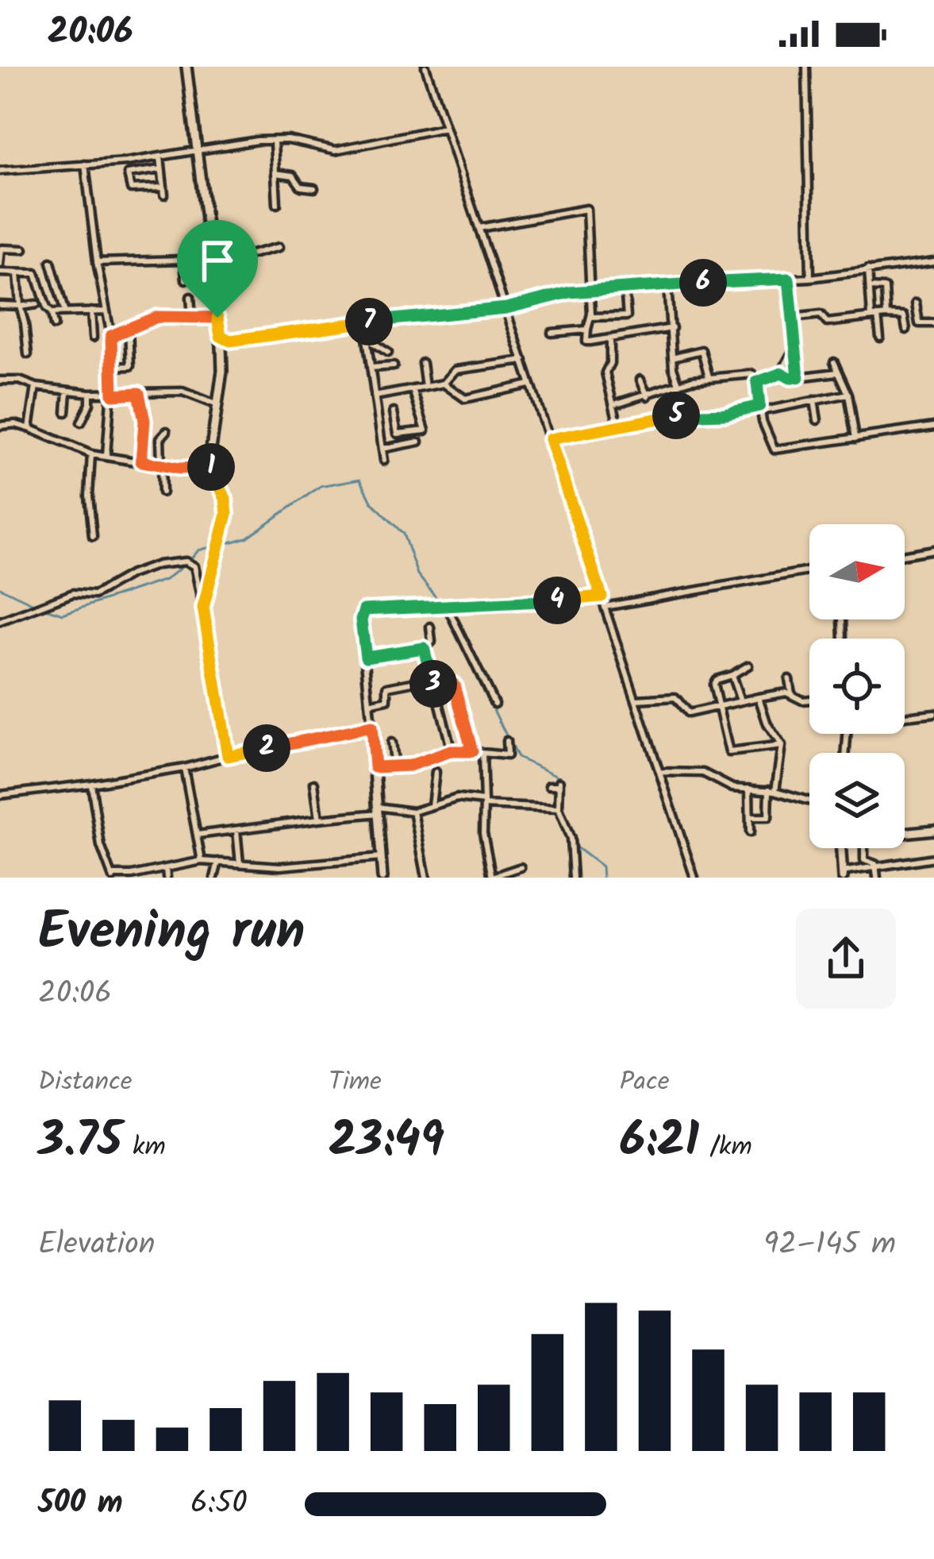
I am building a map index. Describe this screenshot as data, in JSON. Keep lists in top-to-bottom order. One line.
{"north":"right","page":{"status":"20:06","pins":["6","7","5","1","4","3","2"],"heading":["Evening run","20:06"],"stats":[["Distance","3.75 km"],["Time","23:49"],["Pace","6:21 /km"]],"chart":["Elevation","92–145 m"],"list":[{"name":"500 m","note":"6:50"}]}}
